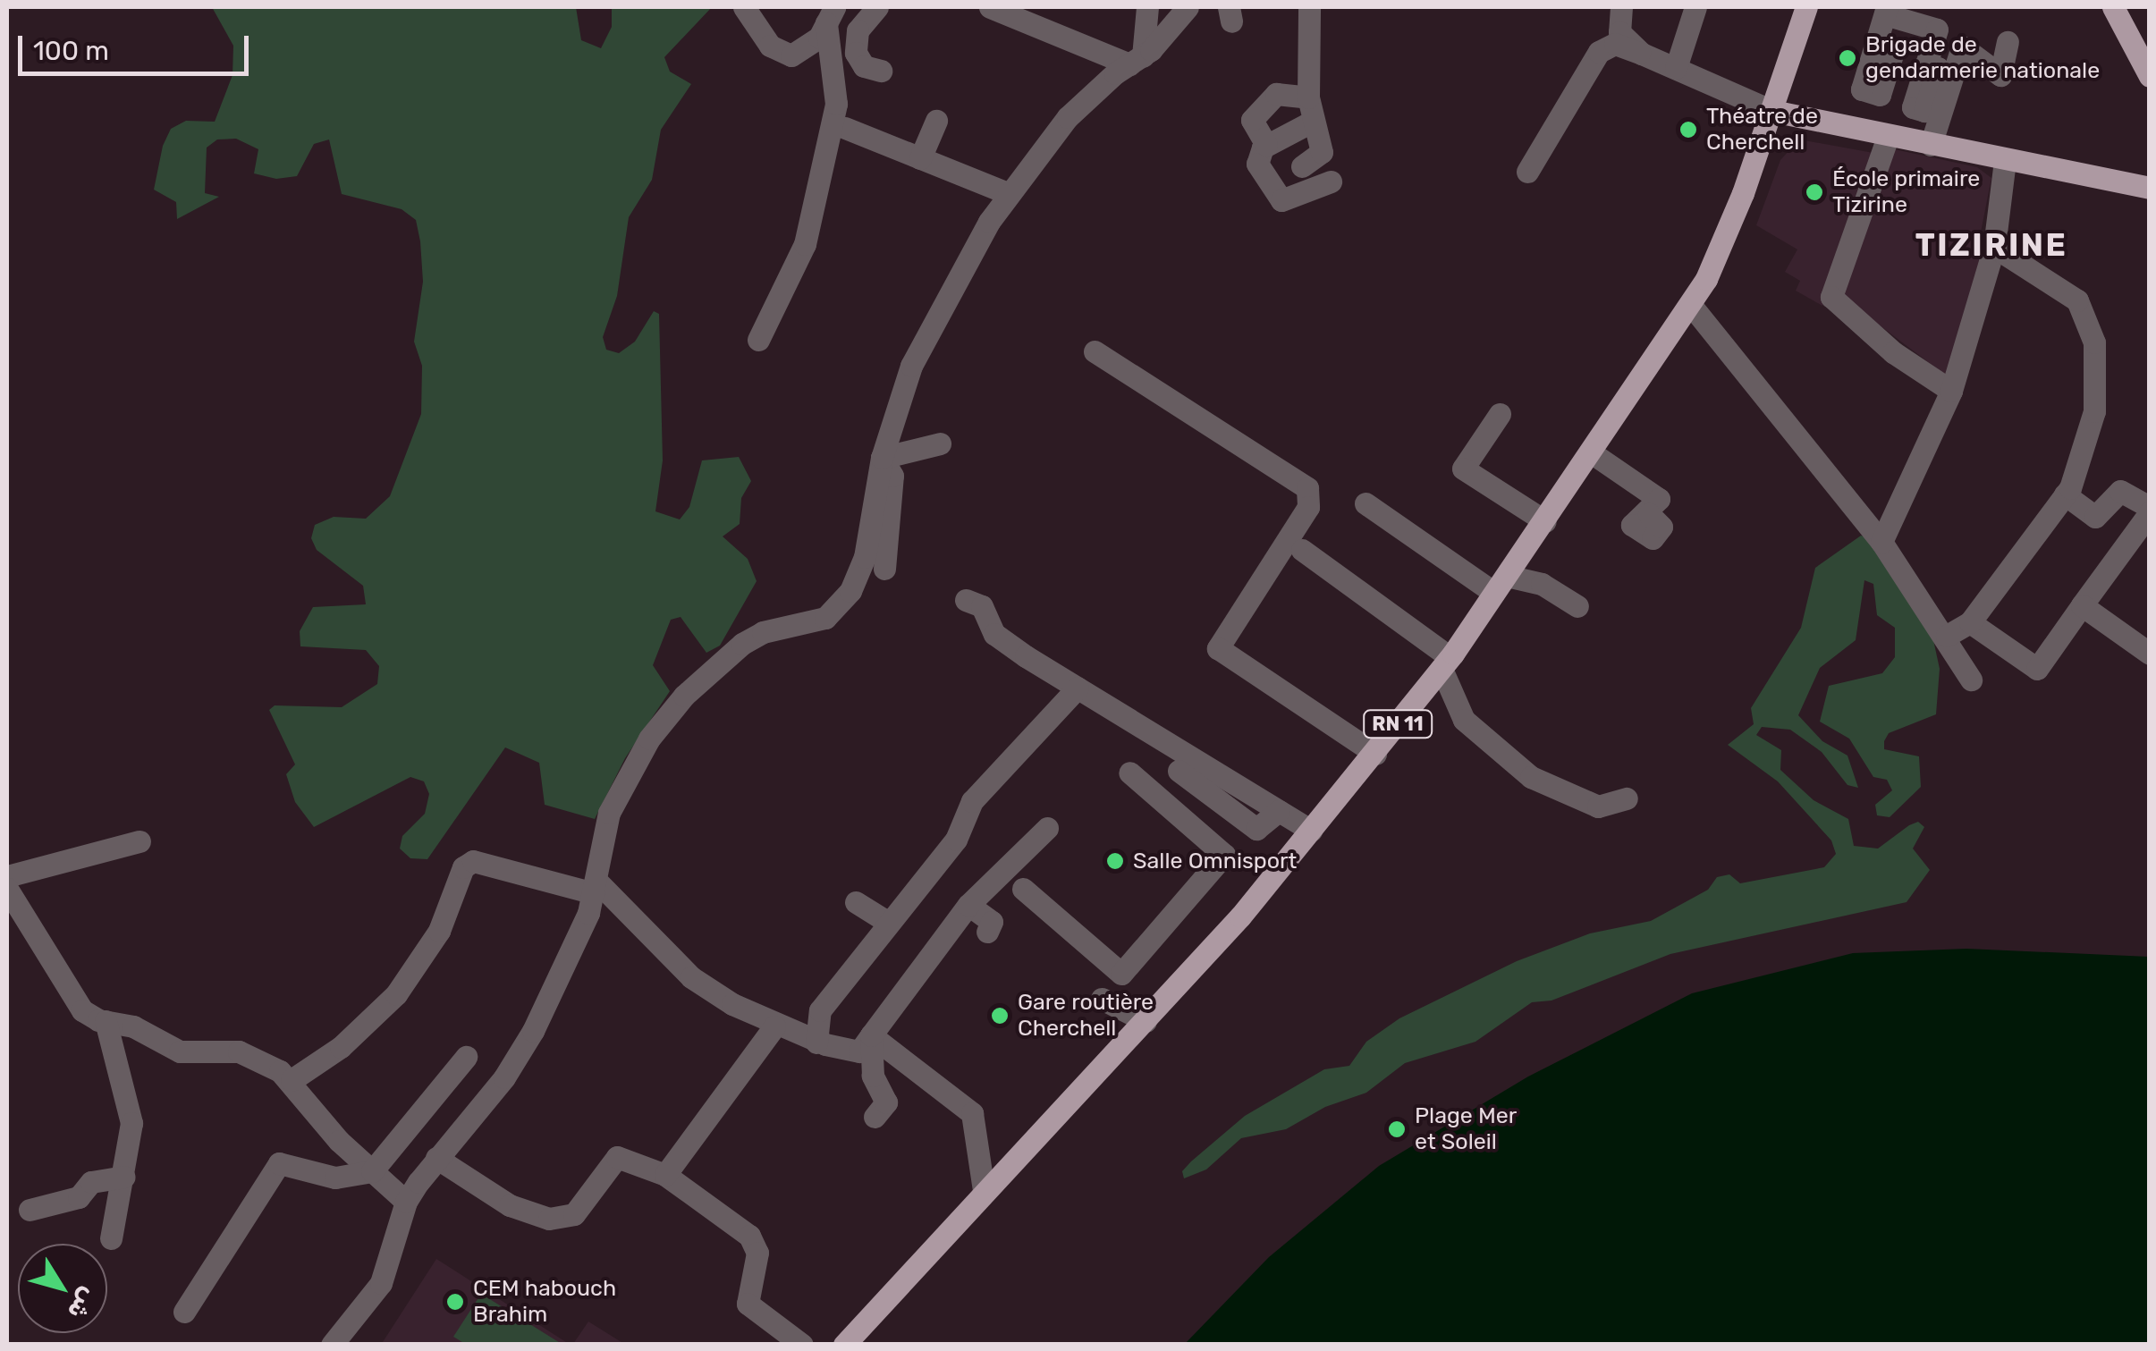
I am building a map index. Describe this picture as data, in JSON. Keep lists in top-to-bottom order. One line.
{"streets":{"main road":["RN 11"]},"districts":["TIZIRINE"],"places":["Brigade de gendarmerie nationale","Théatre de Cherchell","École primaire Tizirine","Salle Omnisport","Gare routière Cherchell","Plage Mer et Soleil","CEM habouch Brahim"],"scale_bar":"100 m","north":"bottom right"}
